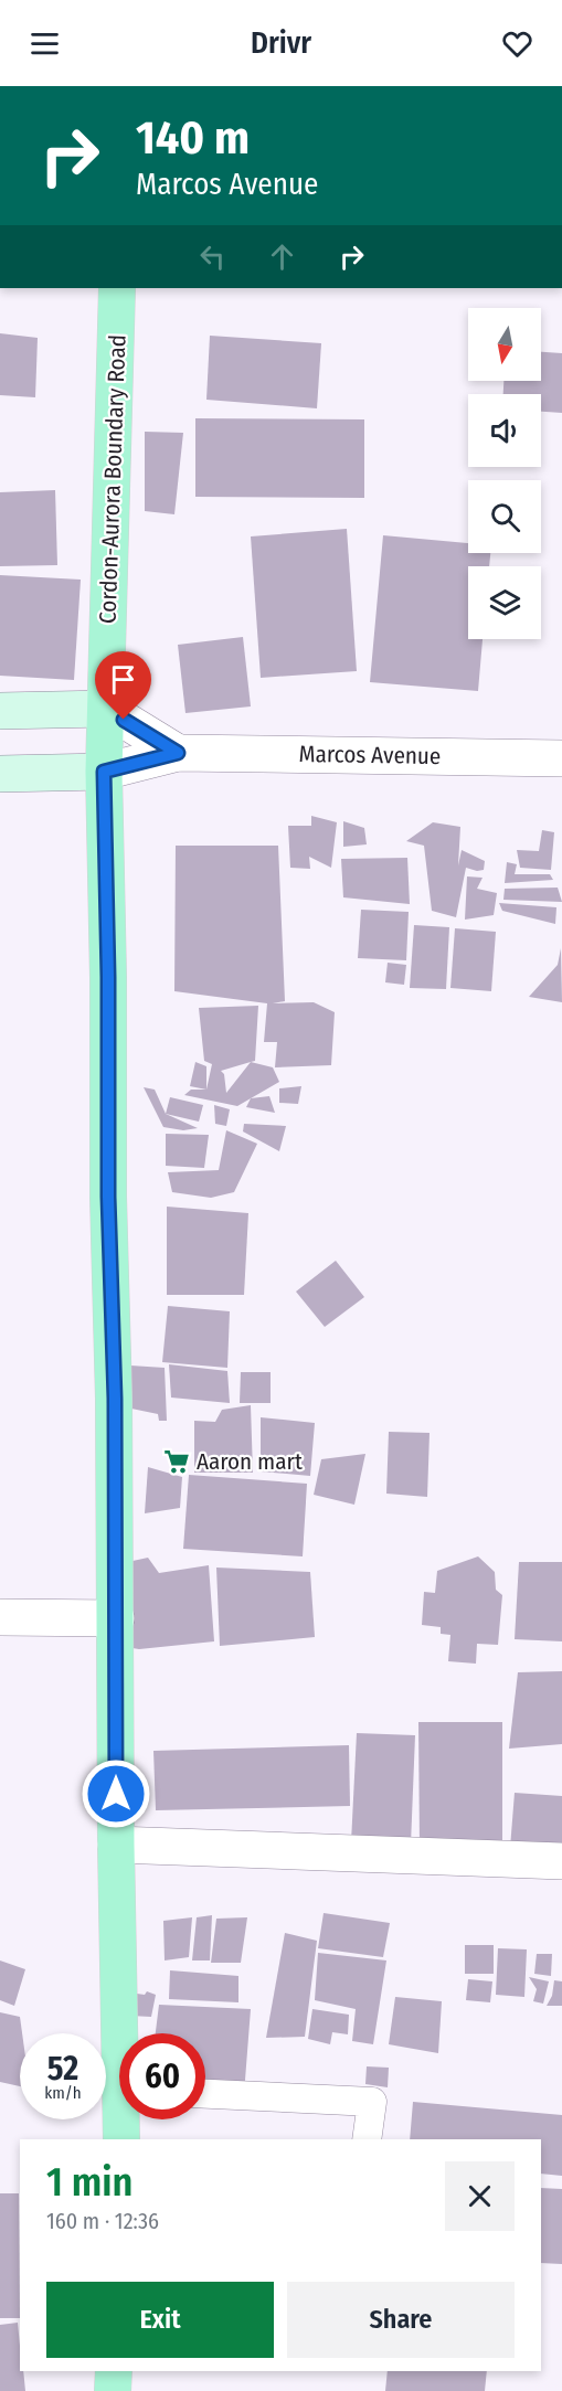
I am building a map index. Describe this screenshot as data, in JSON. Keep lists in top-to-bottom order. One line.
{"streets":{"main road":["Cordon-Aurora Boundary Road","Marcos Avenue"]},"crossings":[["Cordon-Aurora Boundary Road","Marcos Avenue"]],"places":{"supermarket":["Aaron mart"]},"north":"bottom","page":{"header":"Drivr","turn":["140 m","Marcos Avenue"],"speed":"52 km/h","limit":"60","heading":["1 min","160 m · 12:36"],"buttons":["Exit","Share"]}}
